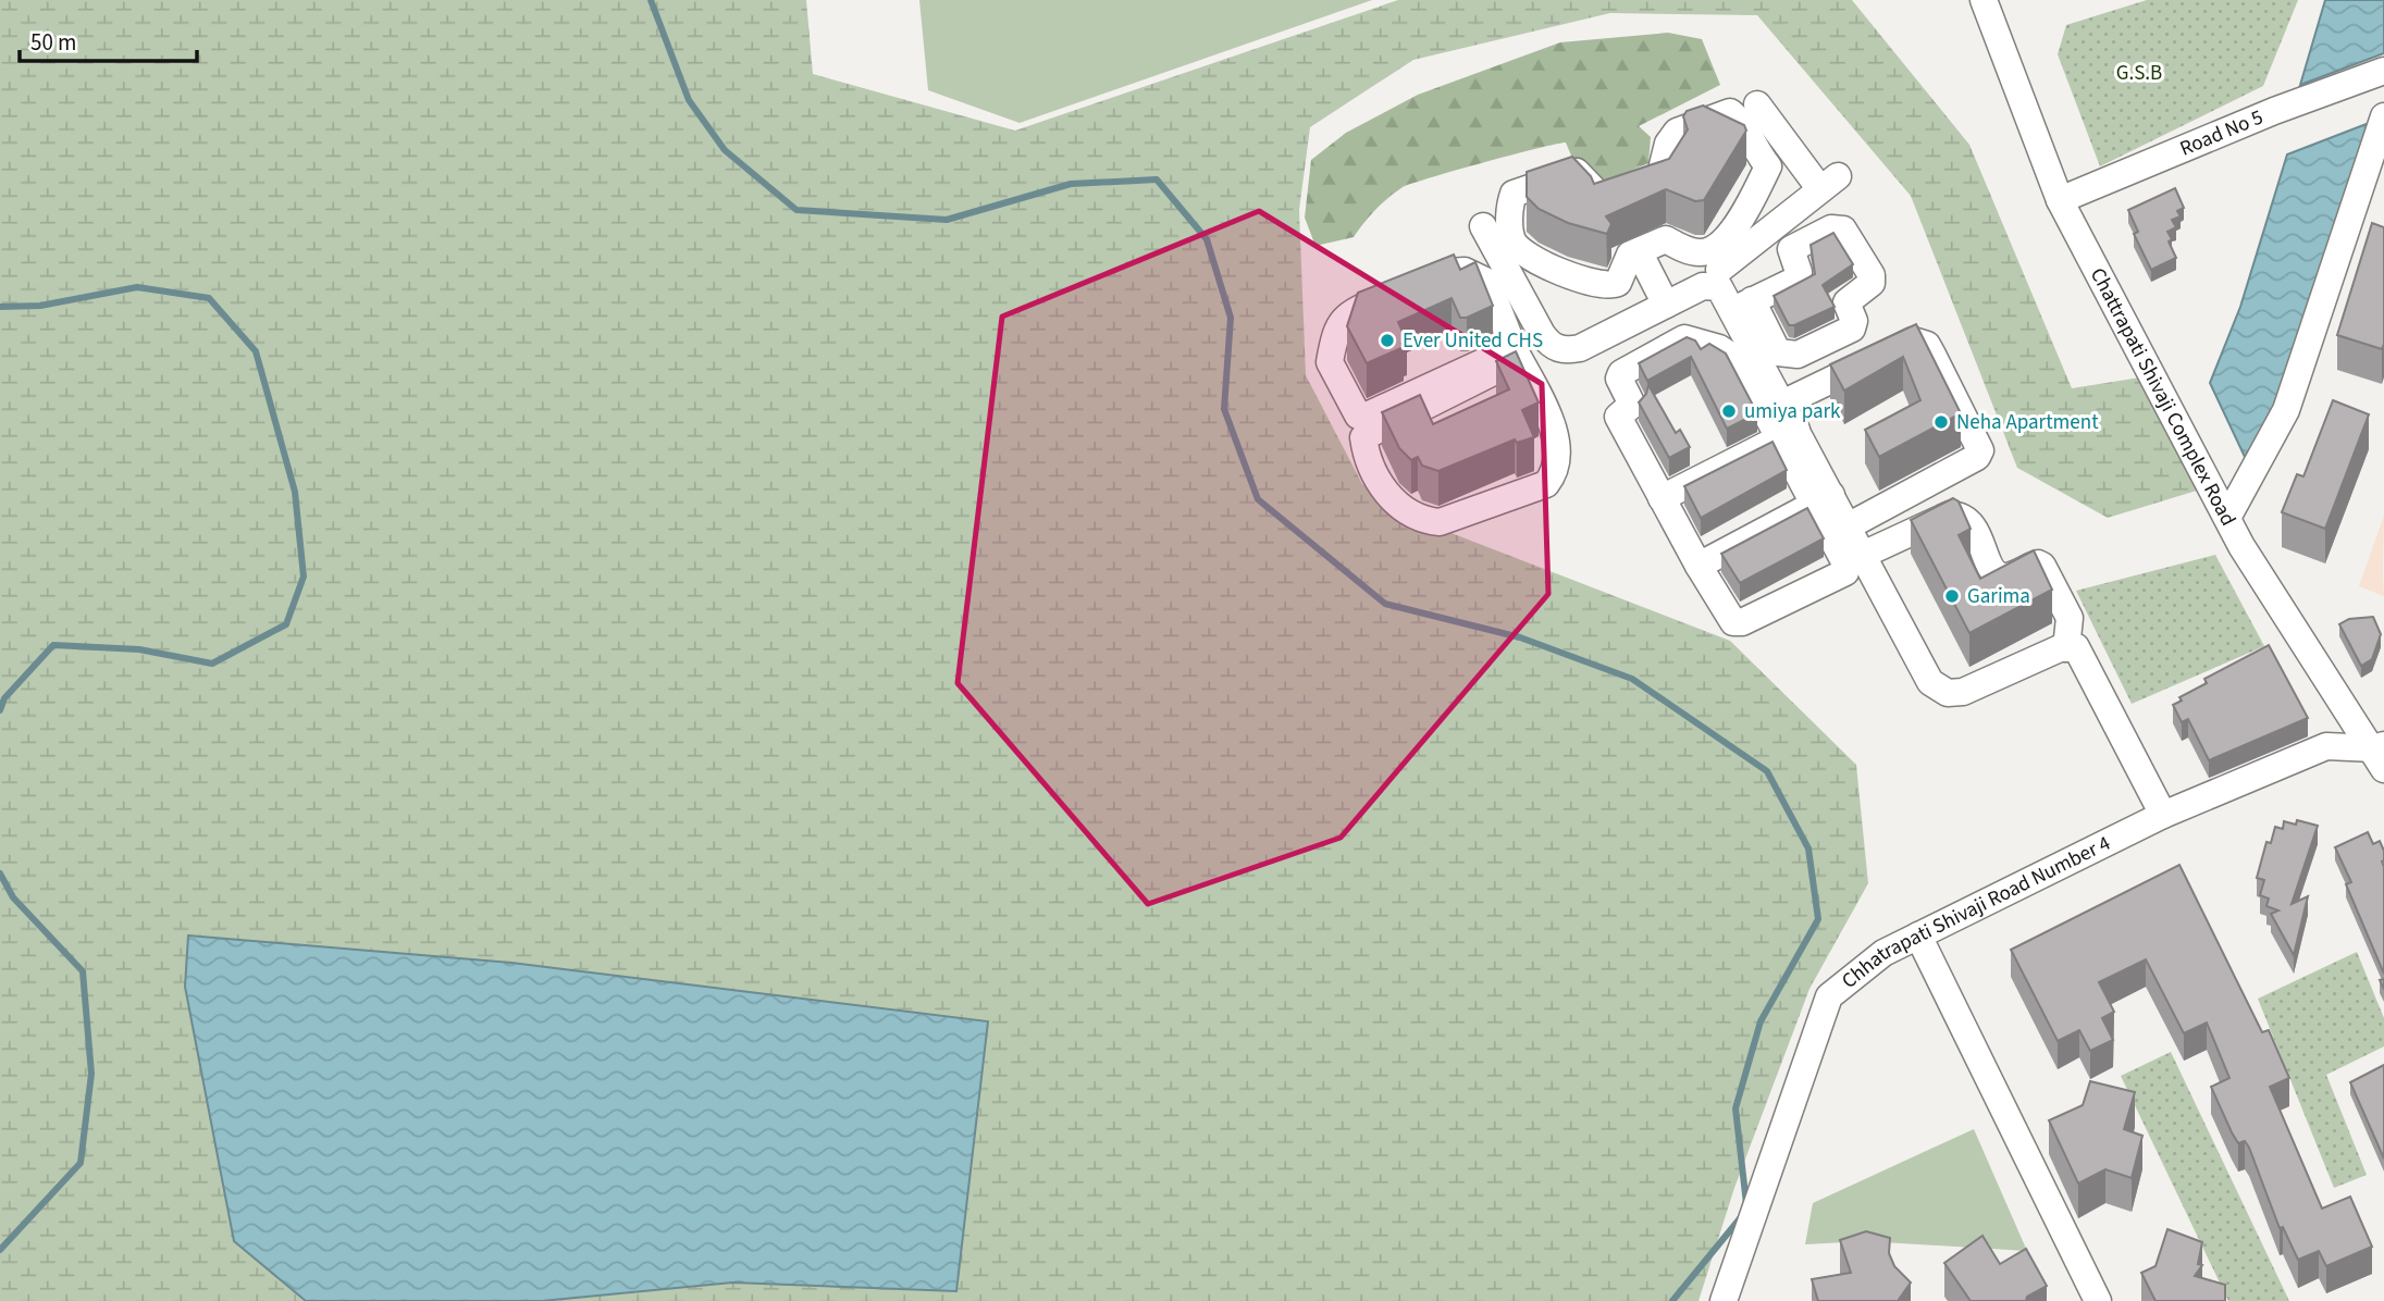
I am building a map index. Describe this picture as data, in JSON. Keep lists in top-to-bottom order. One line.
{"streets":{"street":["Road No 5","Chattrapati Shivaji Complex Road","Chhatrapati Shivaji Road Number 4"]},"crossings":[["Road No 5","Chattrapati Shivaji Complex Road"],["Chattrapati Shivaji Complex Road","Chhatrapati Shivaji Road Number 4"]],"parks":["G.S.B"],"places":["Ever United CHS","umiya park","Neha Apartment","Garima"],"scale_bar":"50 m"}
